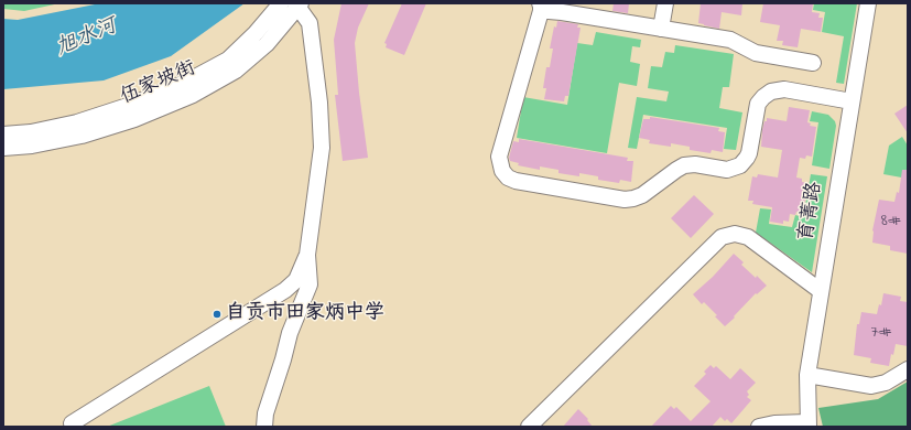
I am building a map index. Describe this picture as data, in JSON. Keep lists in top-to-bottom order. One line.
{"streets":{"street":["伍家坡街","育菁路"]},"water":["旭水河"],"places":["自贡市田家炳中学"],"house_numbers":["8#","7#"]}
